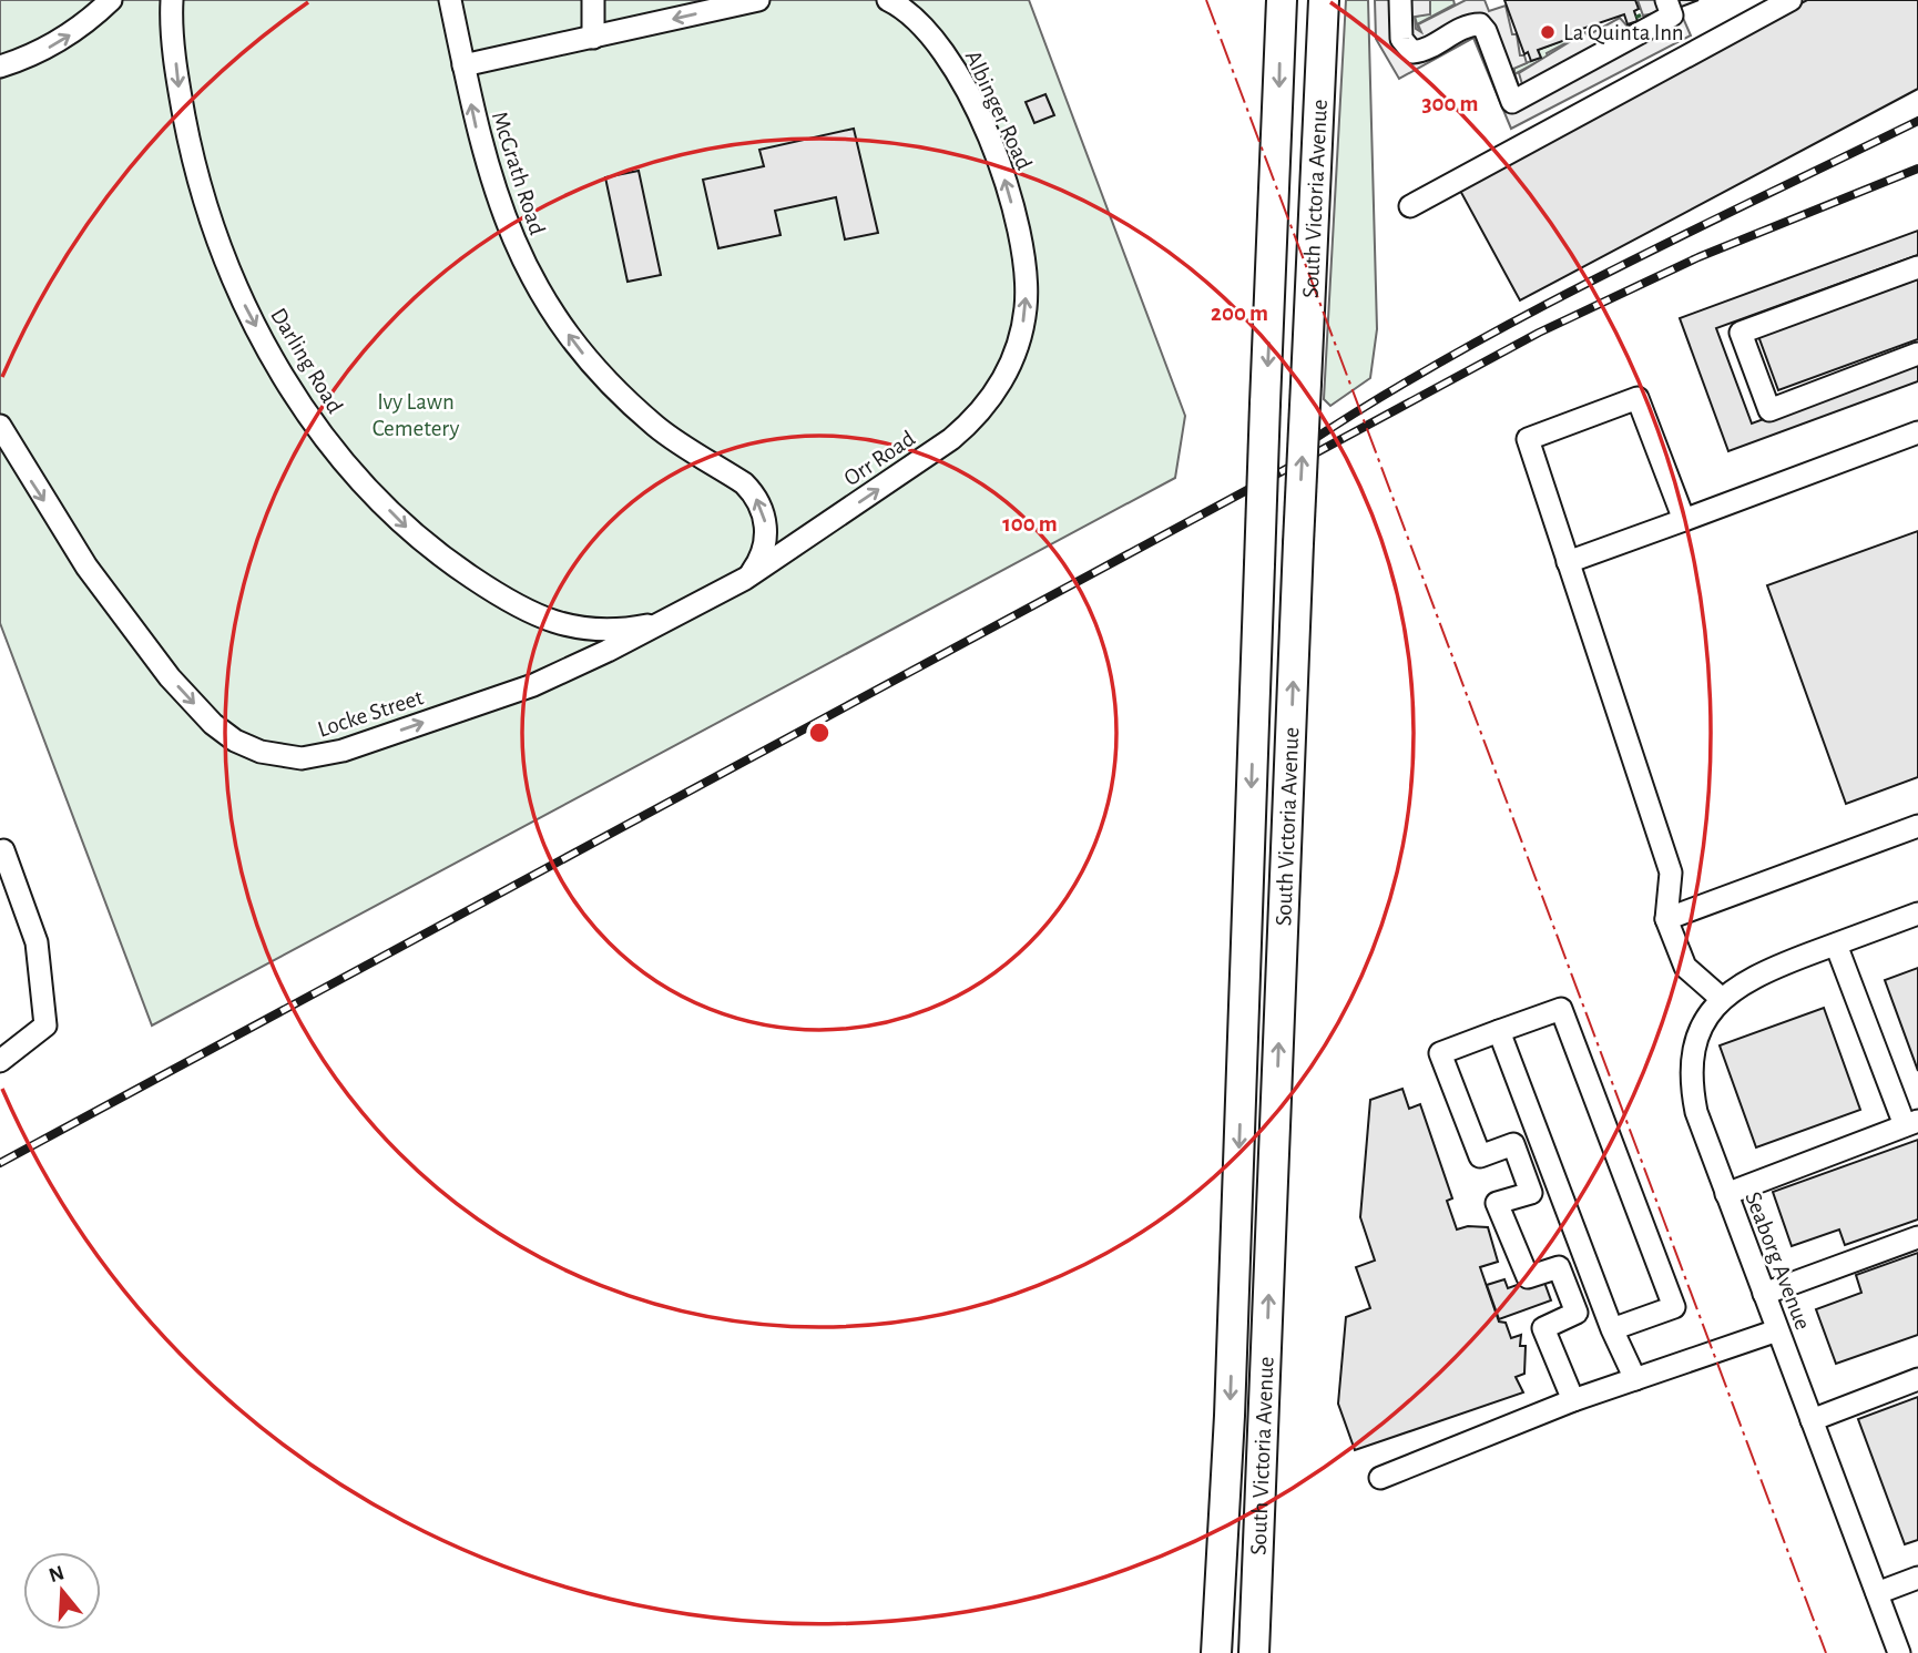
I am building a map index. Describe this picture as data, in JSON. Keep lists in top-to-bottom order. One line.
{"streets":{"main road":["South Victoria Avenue"],"street":["Albinger Road","McGrath Road","Darling Road","Orr Road","Locke Street","Seaborg Avenue"]},"crossings":[["Albinger Road","Orr Road"],["McGrath Road","Orr Road"],["Darling Road","Orr Road"],["Darling Road","Locke Street"],["Orr Road","Locke Street"]],"one_way":["Albinger Road","McGrath Road","Darling Road","Orr Road","Locke Street"],"parks":["Ivy Lawn Cemetery"],"places":["La Quinta Inn"],"north":"top","rings":["300 m","200 m","100 m"]}
